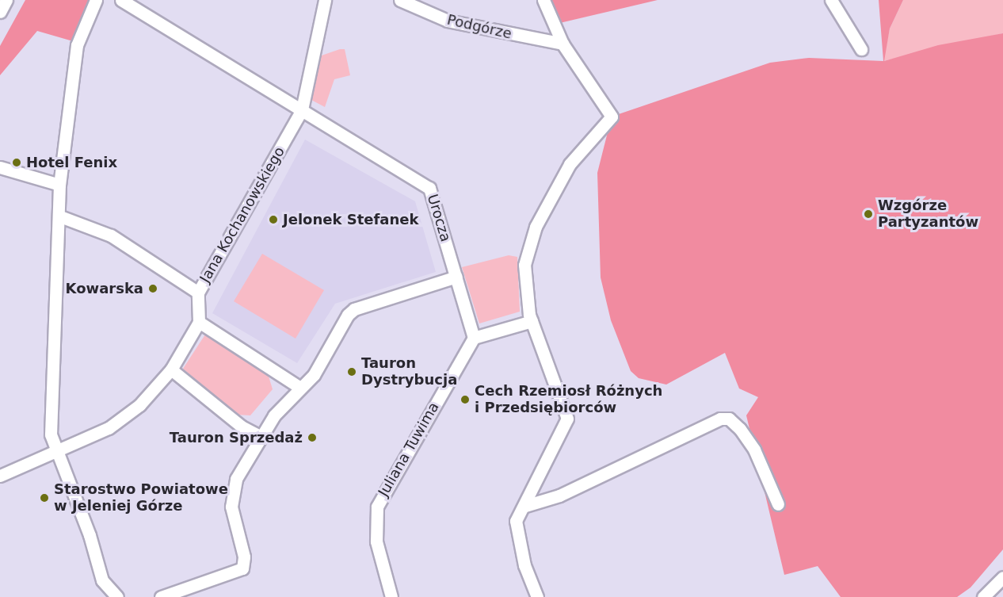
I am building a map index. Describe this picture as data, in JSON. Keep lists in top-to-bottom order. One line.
{"streets":{"street":["Podgórze","Jana Kochanowskiego","Urocza","Juliana Tuwima"]},"crossings":[["Jana Kochanowskiego","Urocza"],["Urocza","Juliana Tuwima"]],"places":["Hotel Fenix","Wzgórze Partyzantów","Jelonek Stefanek","Kowarska","Tauron Dystrybucja","Cech Rzemiosł Różnych i Przedsiębiorców","Tauron Sprzedaż","Starostwo Powiatowe w Jeleniej Górze"]}
